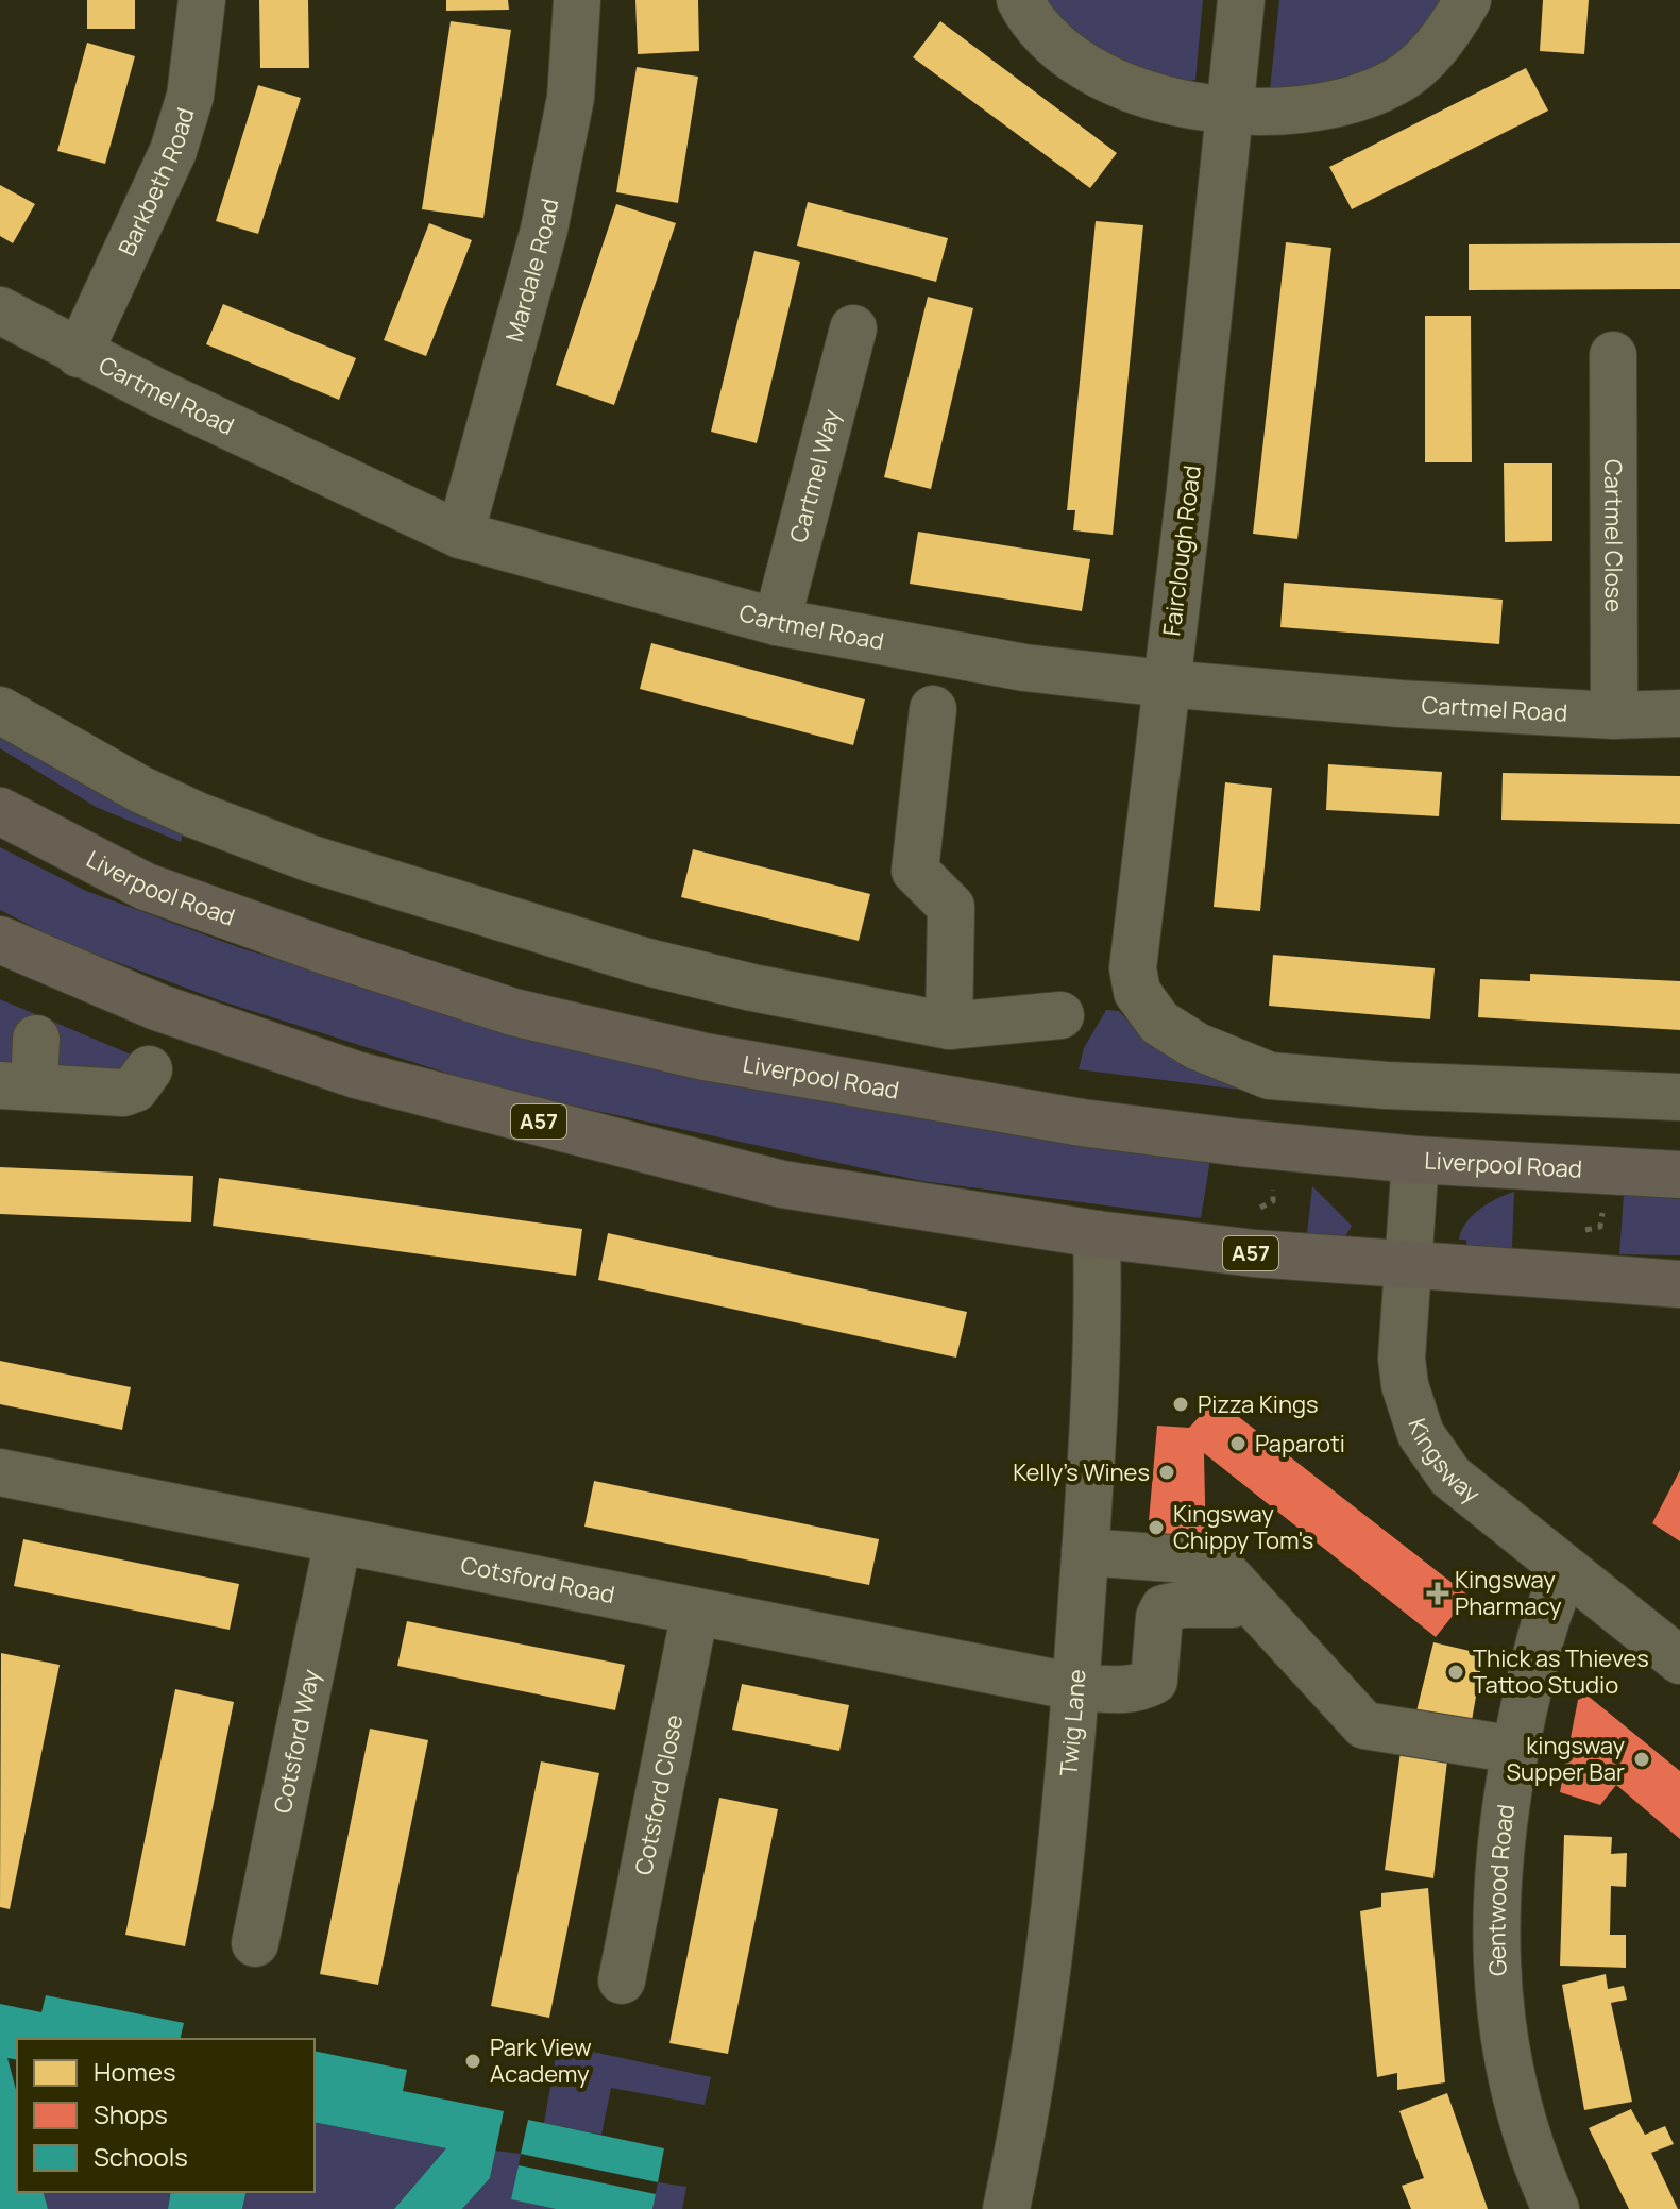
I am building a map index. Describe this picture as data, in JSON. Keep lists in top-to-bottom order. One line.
{"streets":{"highway":["Liverpool Road","A57"],"street":["Barkbeth Road","Mardale Road","Cartmel Road","Cartmel Way","Cartmel Close","Fairclough Road","Kingsway","Cotsford Road","Twig Lane","Cotsford Way","Cotsford Close","Gentwood Road"]},"crossings":[["Barkbeth Road","Cartmel Road"],["Mardale Road","Cartmel Road"],["Cartmel Road","Cartmel Way"],["Cartmel Road","Cartmel Close"],["Cartmel Road","Fairclough Road"],["Liverpool Road","Kingsway"],["A57","Kingsway"],["A57","Twig Lane"],["Kingsway","Gentwood Road"],["Cotsford Road","Twig Lane"],["Cotsford Road","Cotsford Way"],["Cotsford Road","Cotsford Close"]],"places":{"other":["Pizza Kings","Paparoti","Kelly's Wines","Kingsway Chippy Tom's","Thick as Thieves Tattoo Studio","kingsway Supper Bar","Park View Academy"],"health":["Kingsway Pharmacy"]},"legend":["Homes","Shops","Schools"]}
